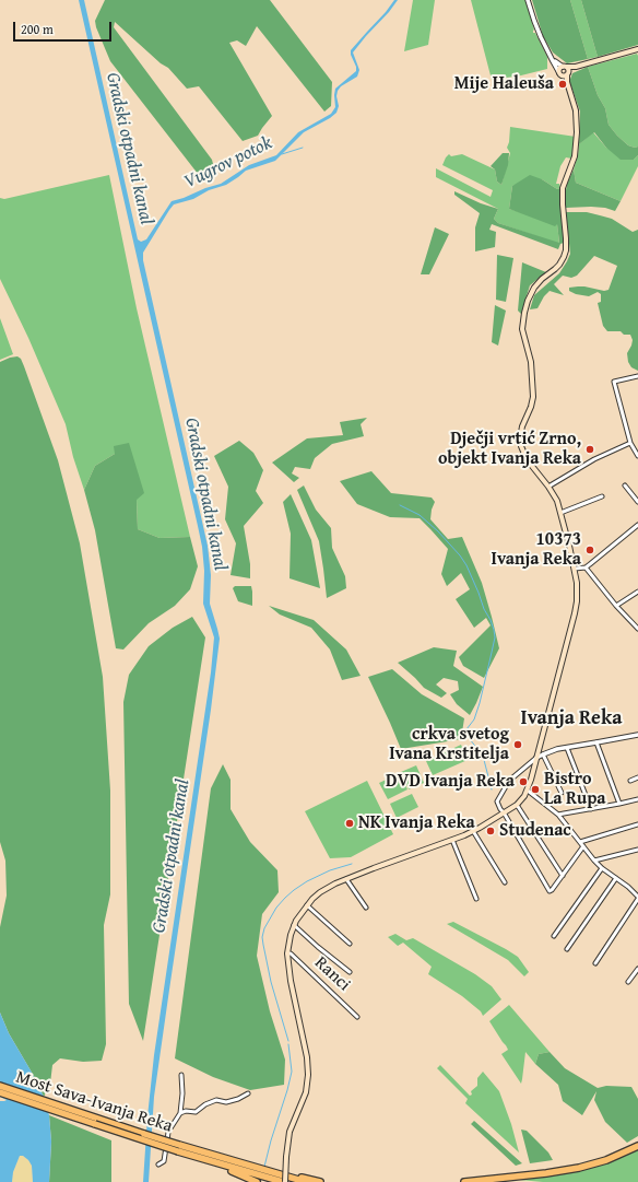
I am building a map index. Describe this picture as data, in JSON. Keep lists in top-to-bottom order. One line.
{"streets":{"highway":["Most Sava-Ivanja Reka"],"street":["Ranci"]},"districts":["Ivanja Reka"],"water":["Gradski otpadni kanal","Vugrov potok"],"places":["Mije Haleuša","Dječji vrtić Zrno, objekt Ivanja Reka","10373 Ivanja Reka","crkva svetog Ivana Krstitelja","DVD Ivanja Reka","Bistro La Rupa","NK Ivanja Reka","Studenac"],"scale_bar":"200 m"}
